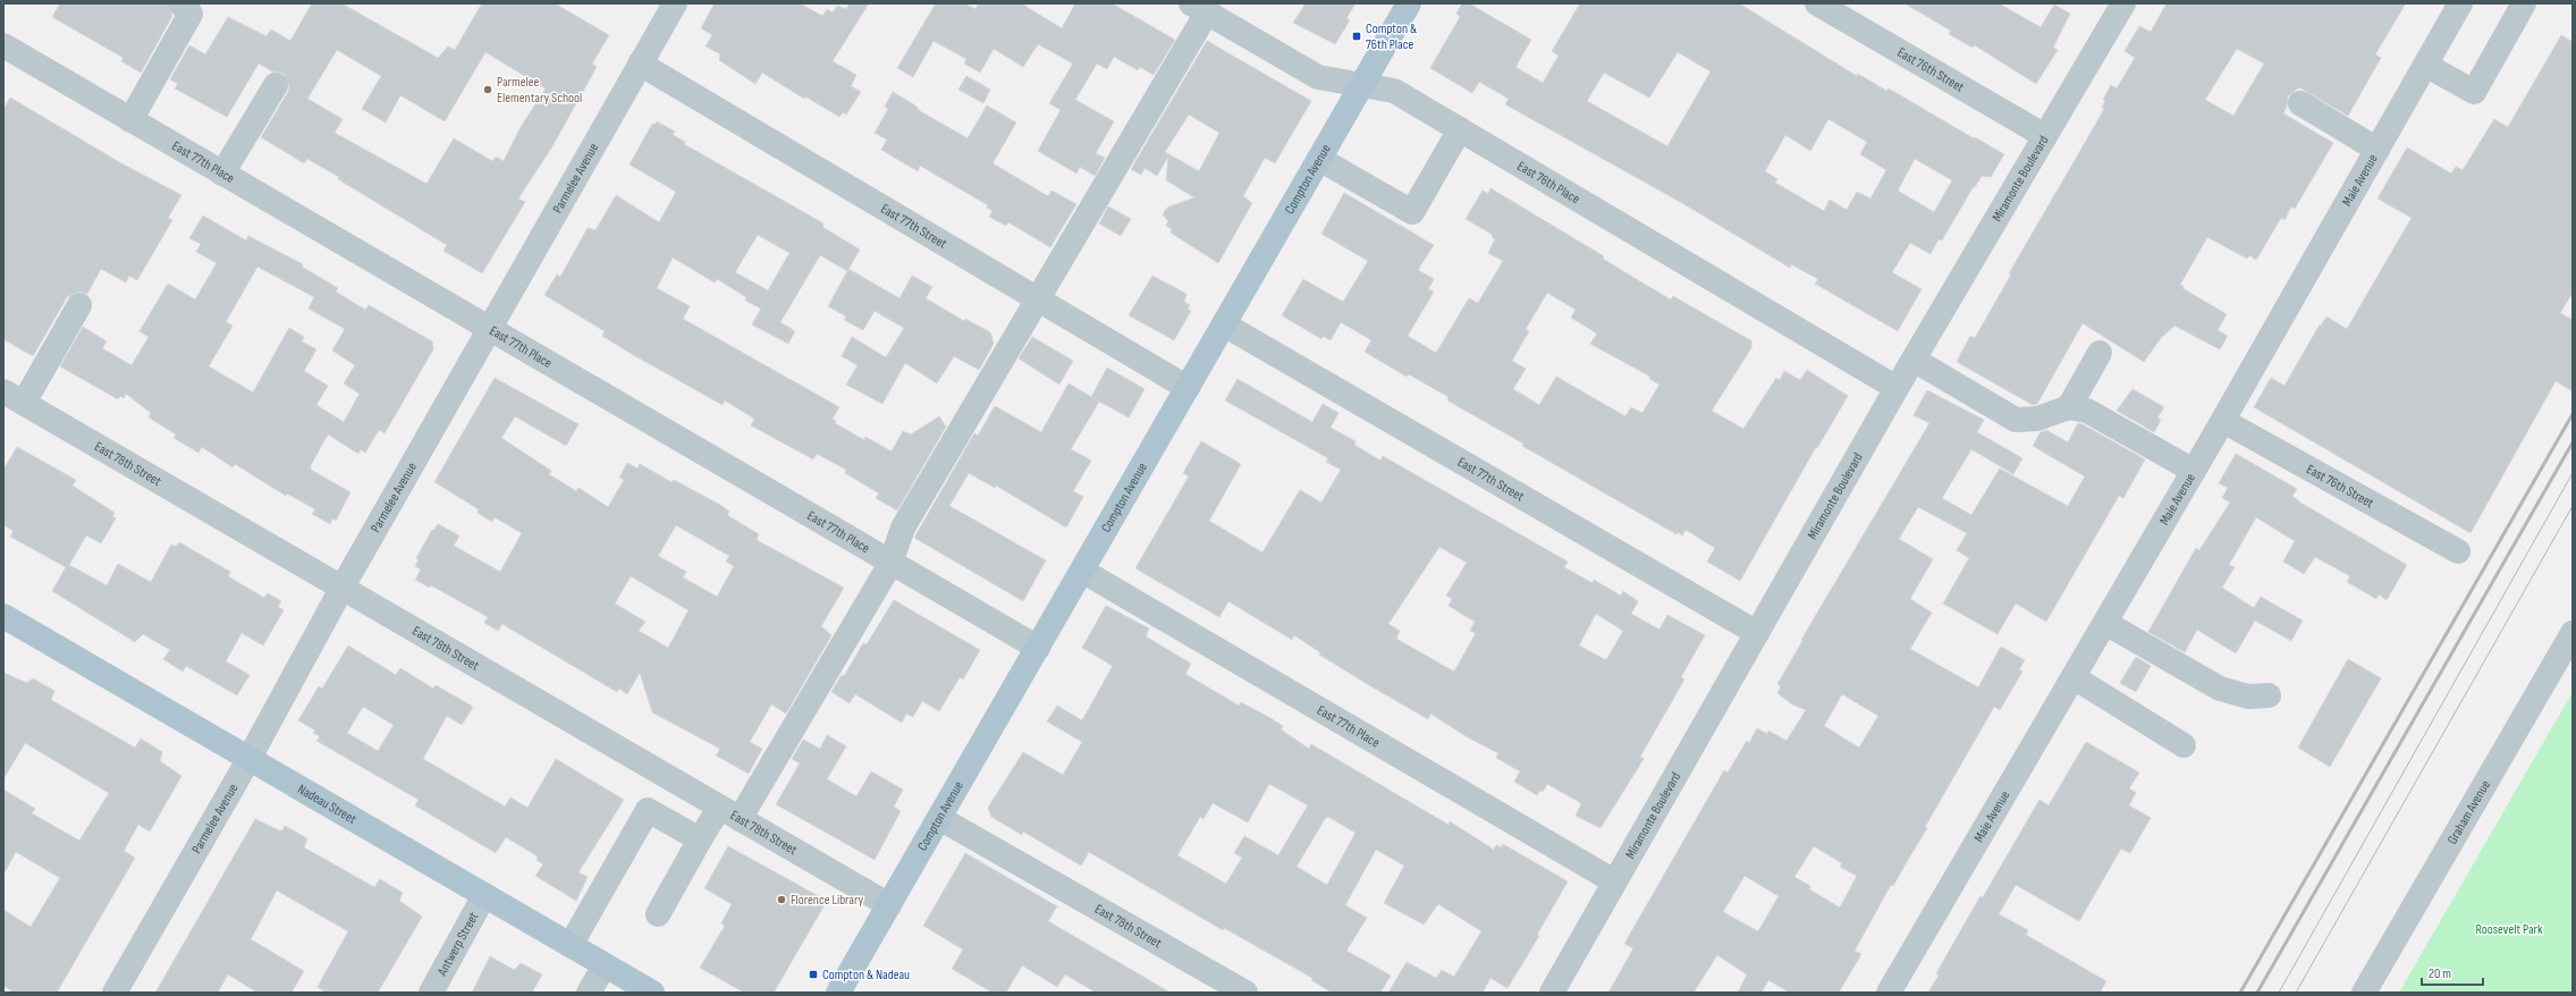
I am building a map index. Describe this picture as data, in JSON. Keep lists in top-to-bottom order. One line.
{"streets":{"main road":["Compton Avenue","Nadeau Street"],"street":["East 76th Street","East 77th Place","Parmelee Avenue","Miramonte Boulevard","Maie Avenue","East 76th Place","East 77th Street","East 78th Street","Graham Avenue","Antwerp Street"]},"crossings":[["East 76th Street","Miramonte Boulevard"],["East 76th Street","Maie Avenue"],["East 77th Place","Parmelee Avenue"],["East 77th Place","Compton Avenue"],["East 77th Place","Miramonte Boulevard"],["Parmelee Avenue","East 77th Street"],["Parmelee Avenue","East 78th Street"],["Parmelee Avenue","Nadeau Street"],["Compton Avenue","East 76th Place"],["Compton Avenue","East 77th Street"],["Compton Avenue","East 78th Street"],["Miramonte Boulevard","East 76th Place"],["Miramonte Boulevard","East 77th Street"],["Nadeau Street","Antwerp Street"]],"parks":["Roosevelt Park"],"places":{"transit":["Compton & 76th Place","Compton & Nadeau"],"other":["Parmelee Elementary School","Florence Library"]},"scale_bar":"20 m"}
